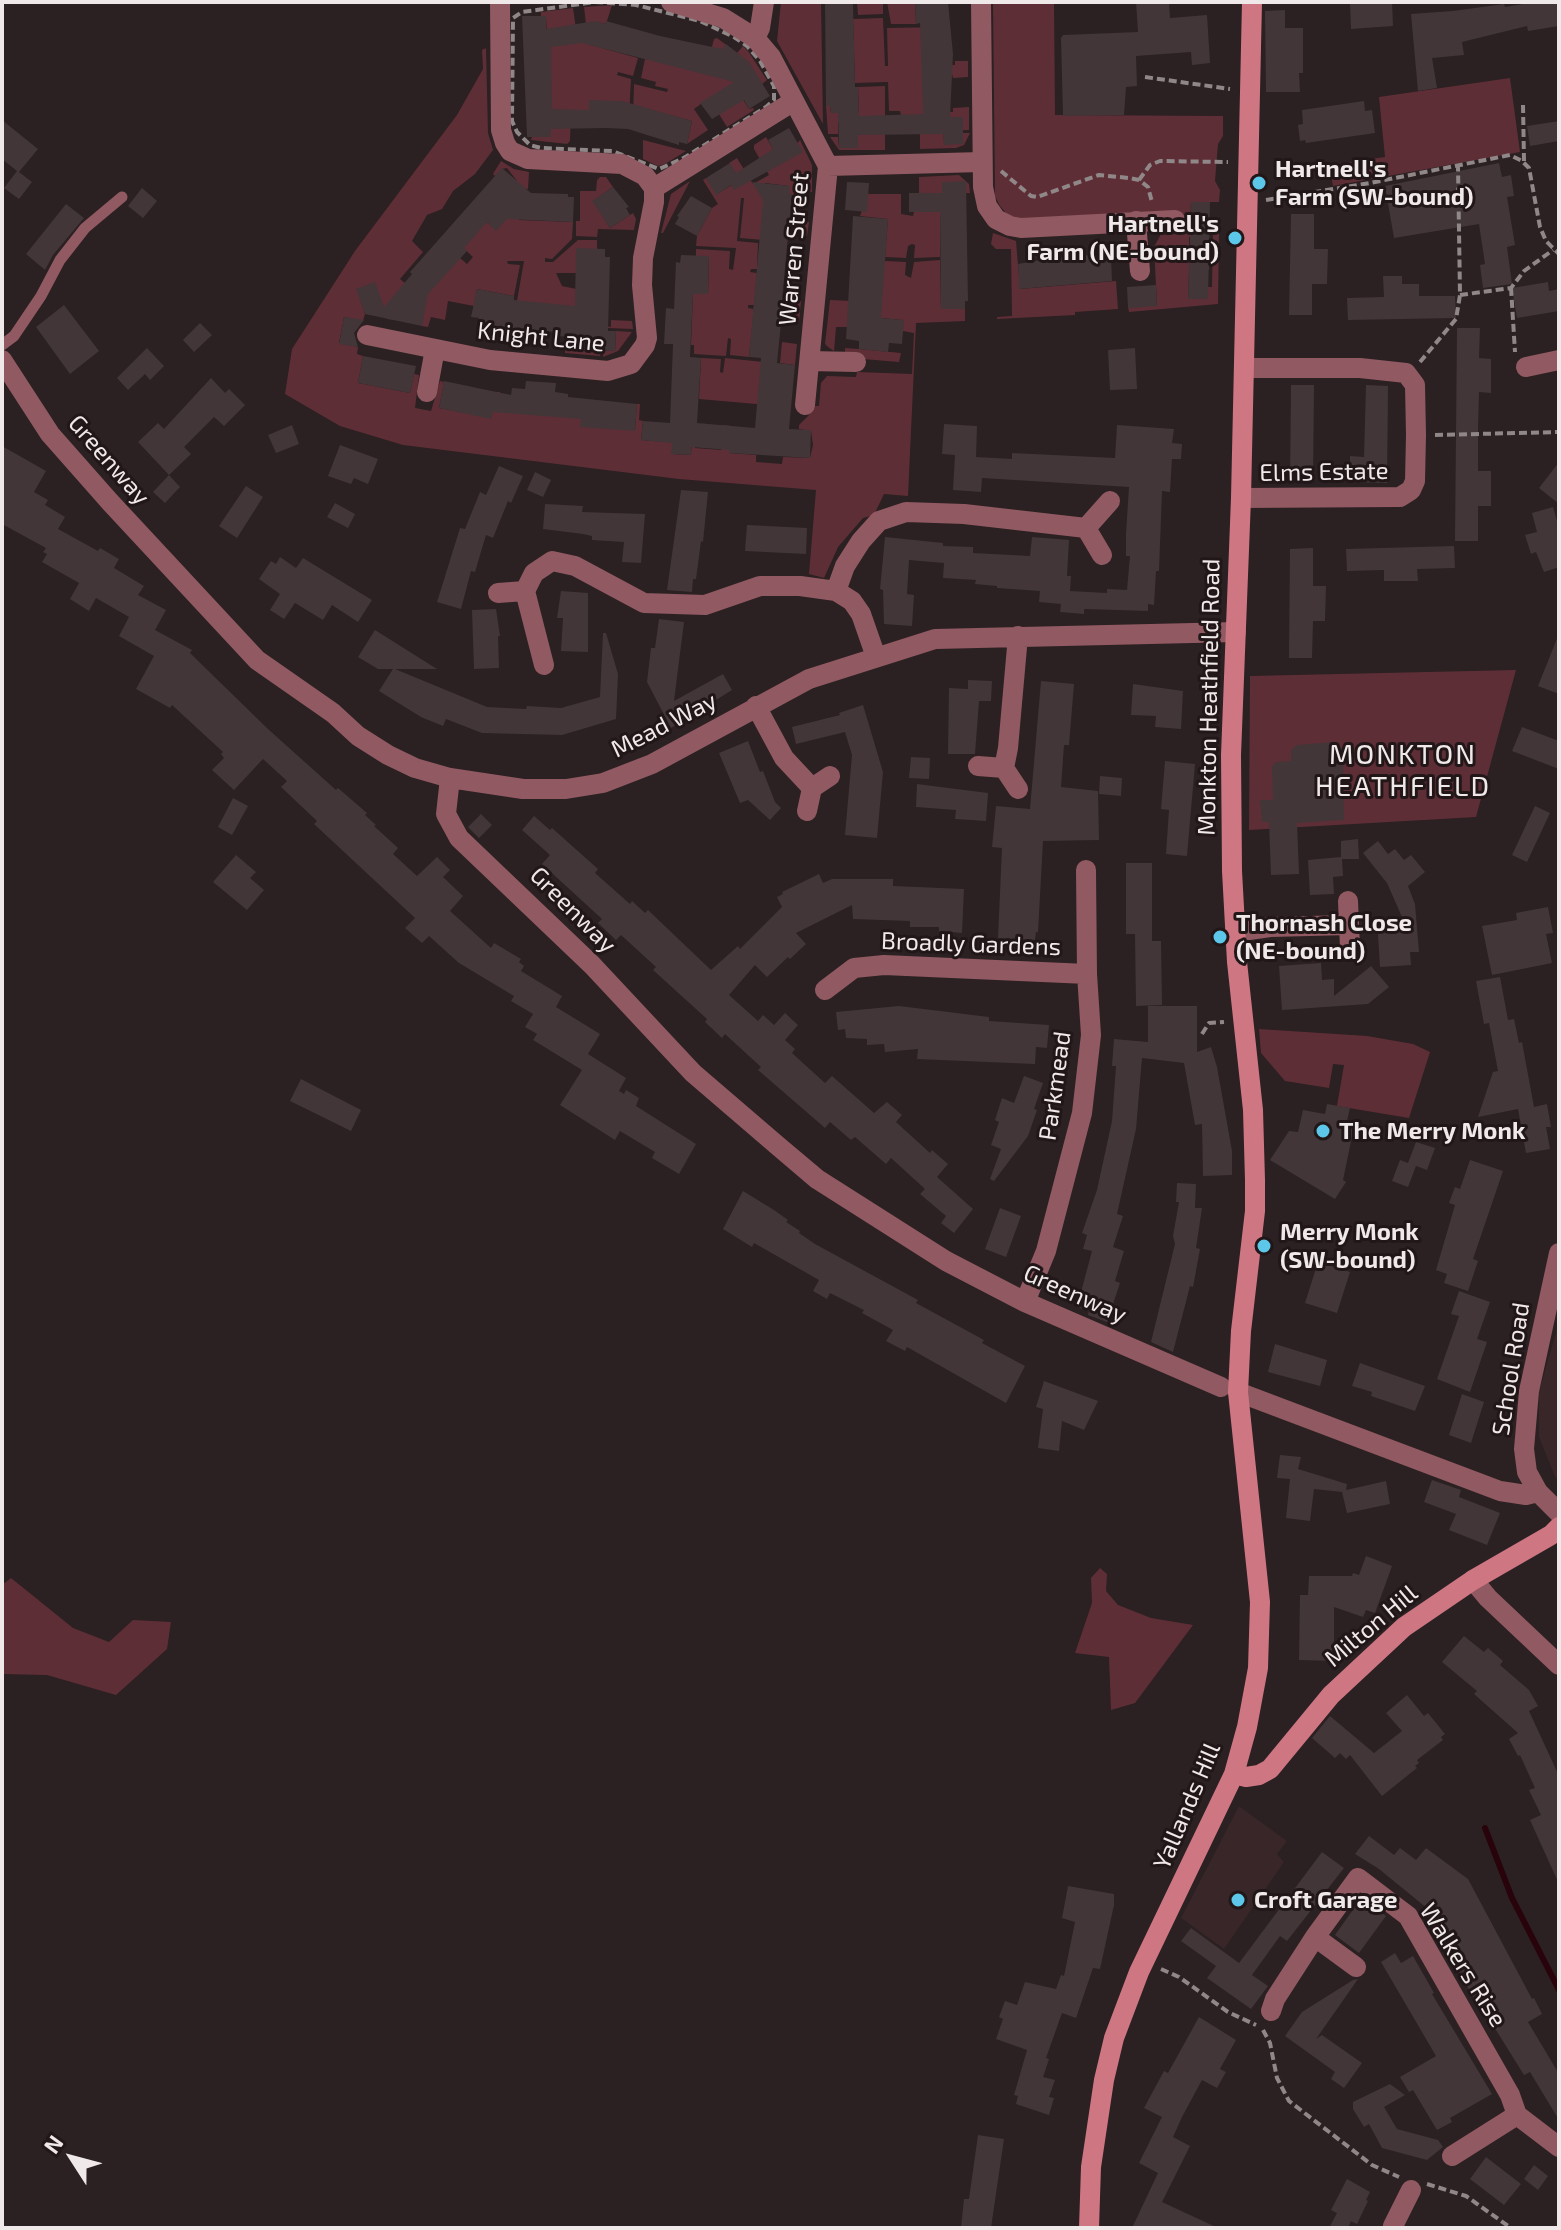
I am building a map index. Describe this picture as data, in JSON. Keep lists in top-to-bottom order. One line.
{"streets":{"street":["Warren Street","Knight Lane","Greenway","Elms Estate","Monkton Heathfield Road","Mead Way","Broadly Gardens","Parkmead","School Road","Milton Hill","Yallands Hill","Walkers Rise"]},"crossings":[["Greenway","Monkton Heathfield Road"],["Greenway","Mead Way"],["Greenway","Parkmead"],["Greenway","Yallands Hill"],["Elms Estate","Monkton Heathfield Road"],["Monkton Heathfield Road","Mead Way"],["Monkton Heathfield Road","Yallands Hill"],["Broadly Gardens","Parkmead"],["Milton Hill","Yallands Hill"]],"districts":["MONKTON HEATHFIELD"],"places":["Hartnell's Farm (SW-bound)","Hartnell's Farm (NE-bound)","Thornash Close (NE-bound)","The Merry Monk","Merry Monk (SW-bound)","Croft Garage"],"north":"top left"}
